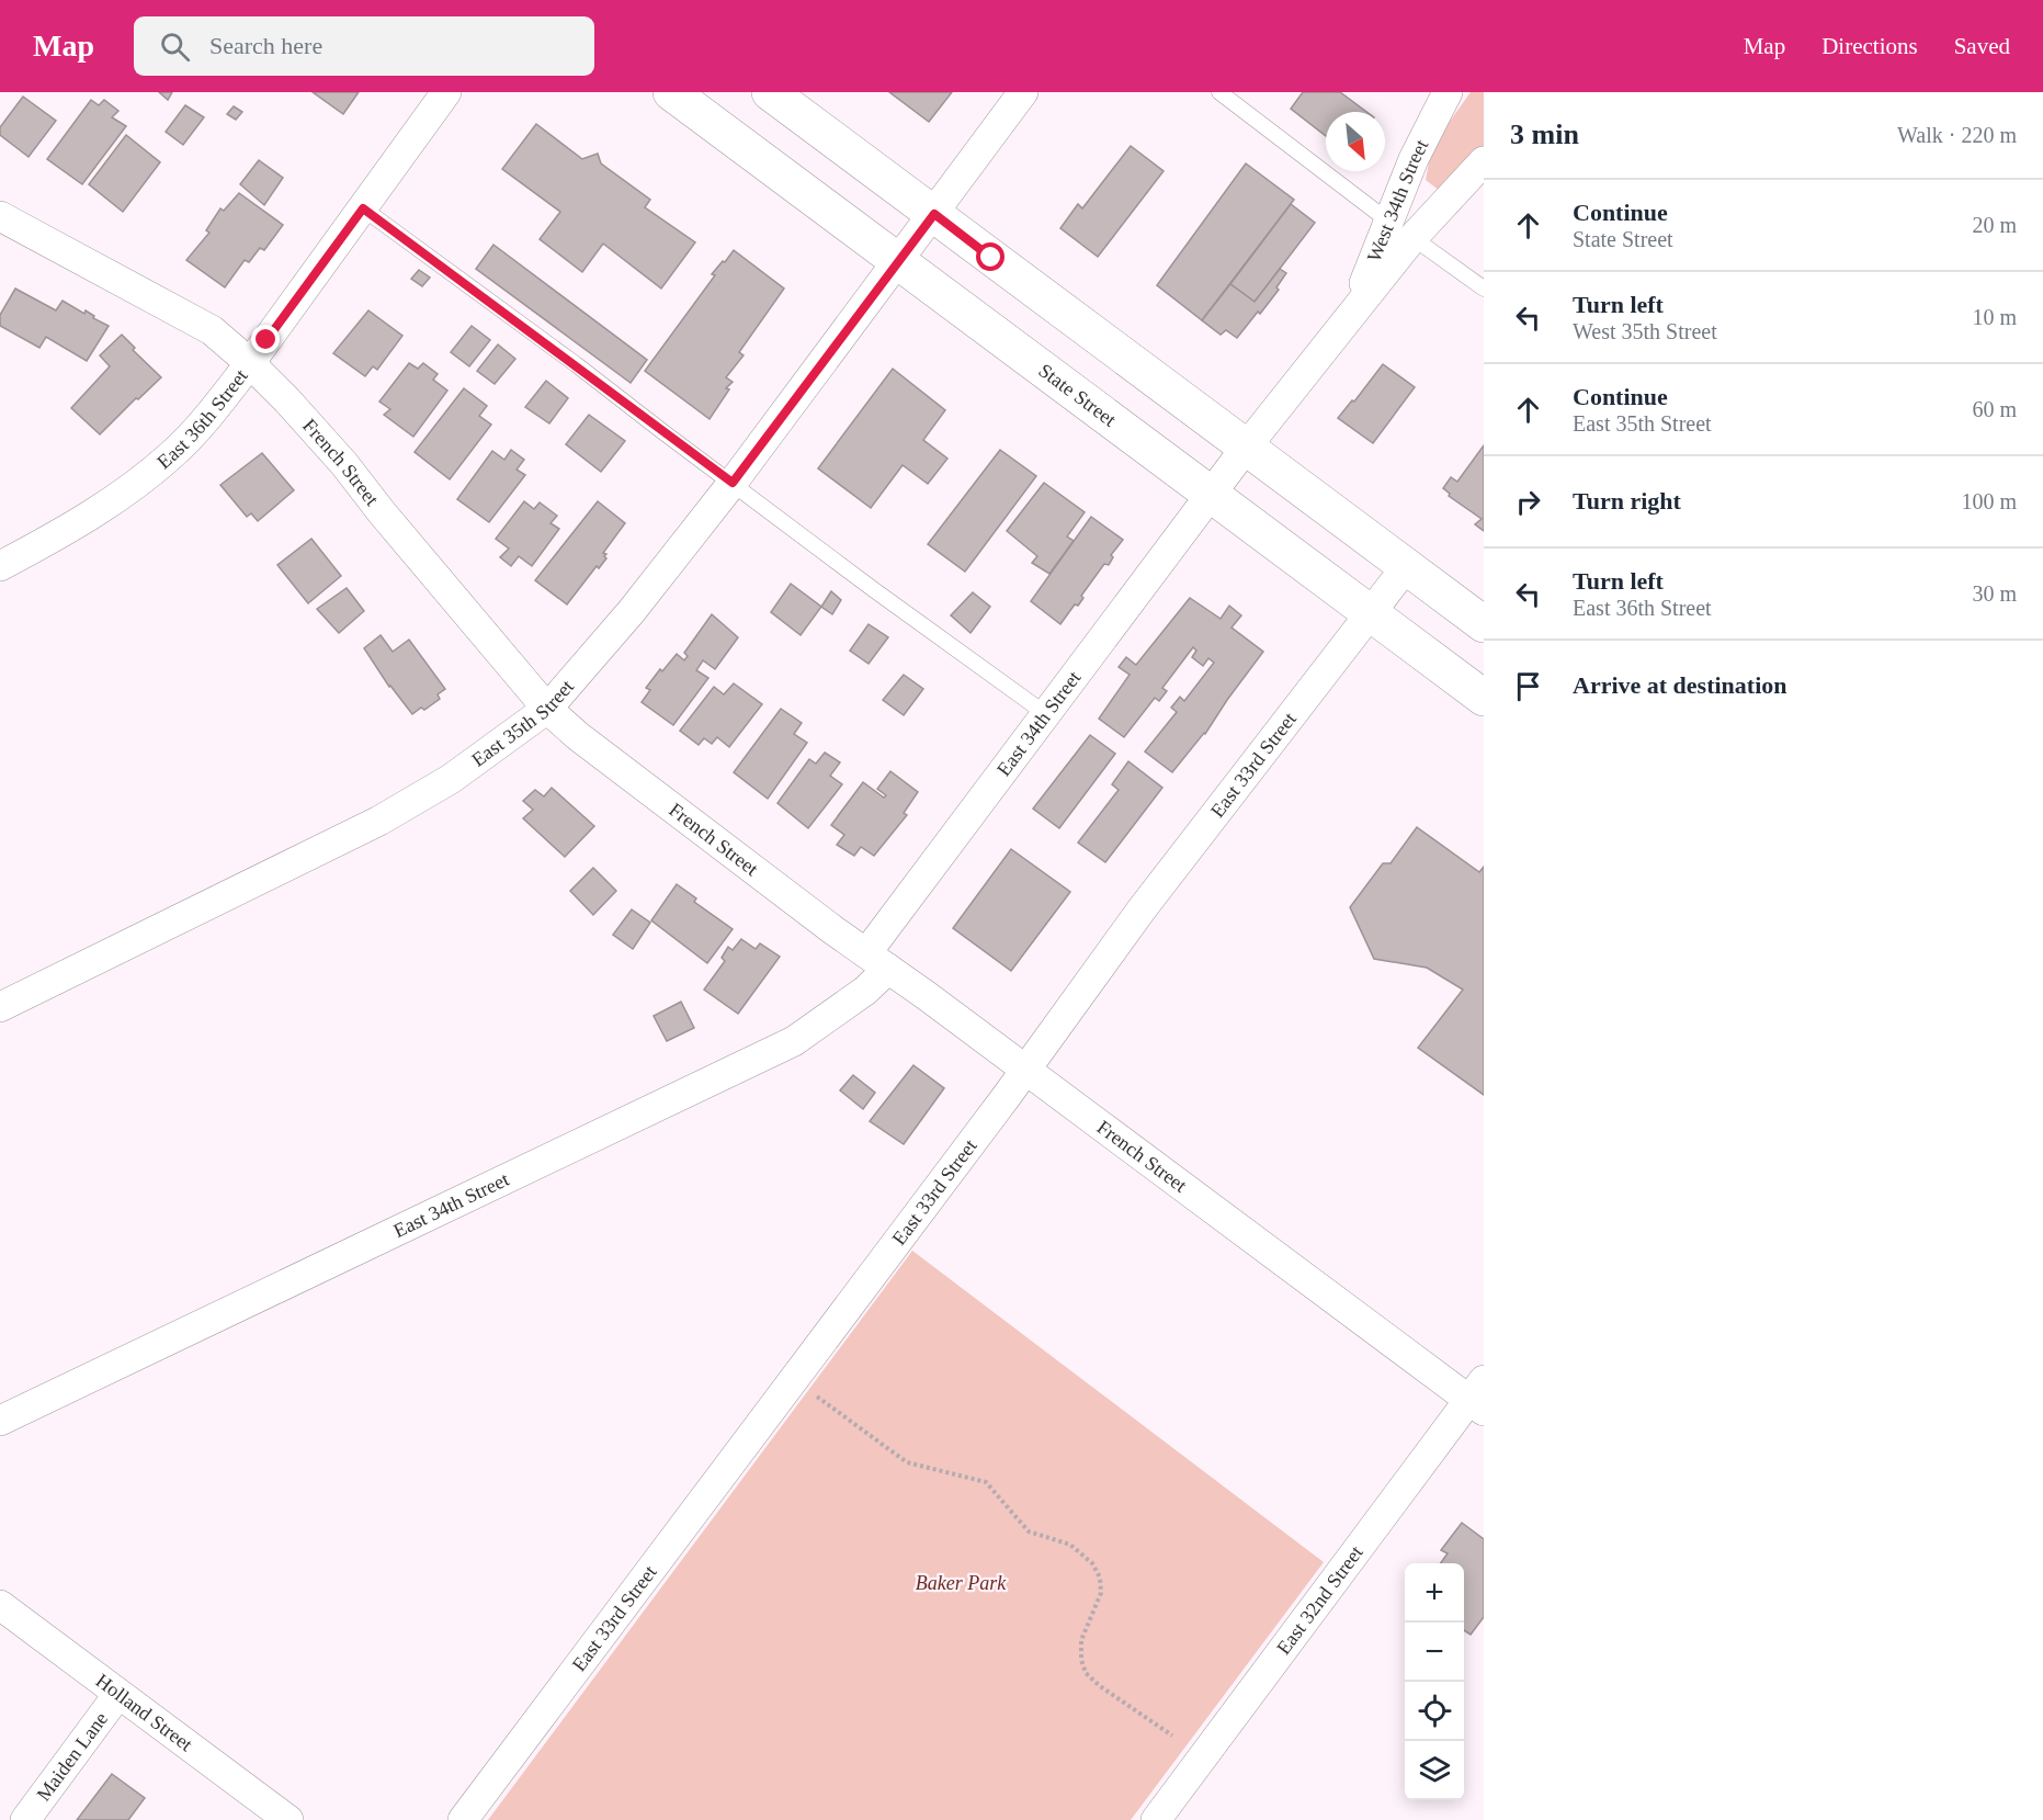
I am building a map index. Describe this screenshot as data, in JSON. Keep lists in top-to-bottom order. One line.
{"streets":{"street":["West 34th Street","State Street","East 36th Street","French Street","East 35th Street","East 34th Street","East 33rd Street","East 32nd Street","Holland Street","Maiden Lane"]},"crossings":[["West 34th Street","State Street"],["West 34th Street","East 34th Street"],["State Street","East 35th Street"],["State Street","East 34th Street"],["State Street","East 33rd Street"],["East 36th Street","French Street"],["French Street","East 35th Street"],["French Street","East 34th Street"],["French Street","East 33rd Street"],["French Street","East 32nd Street"],["Holland Street","Maiden Lane"]],"parks":["Baker Park"],"north":"bottom right","page":{"header":"Map","search":"Search here","nav":["Map","Directions","Saved"],"heading":["3 min","Walk · 220 m"],"list":[["Continue","State Street","20 m"],["Turn left","West 35th Street","10 m"],["Continue","East 35th Street","60 m"],["Turn right","100 m"],["Turn left","East 36th Street","30 m"],"Arrive at destination"],"map_buttons":["+","−"]}}
